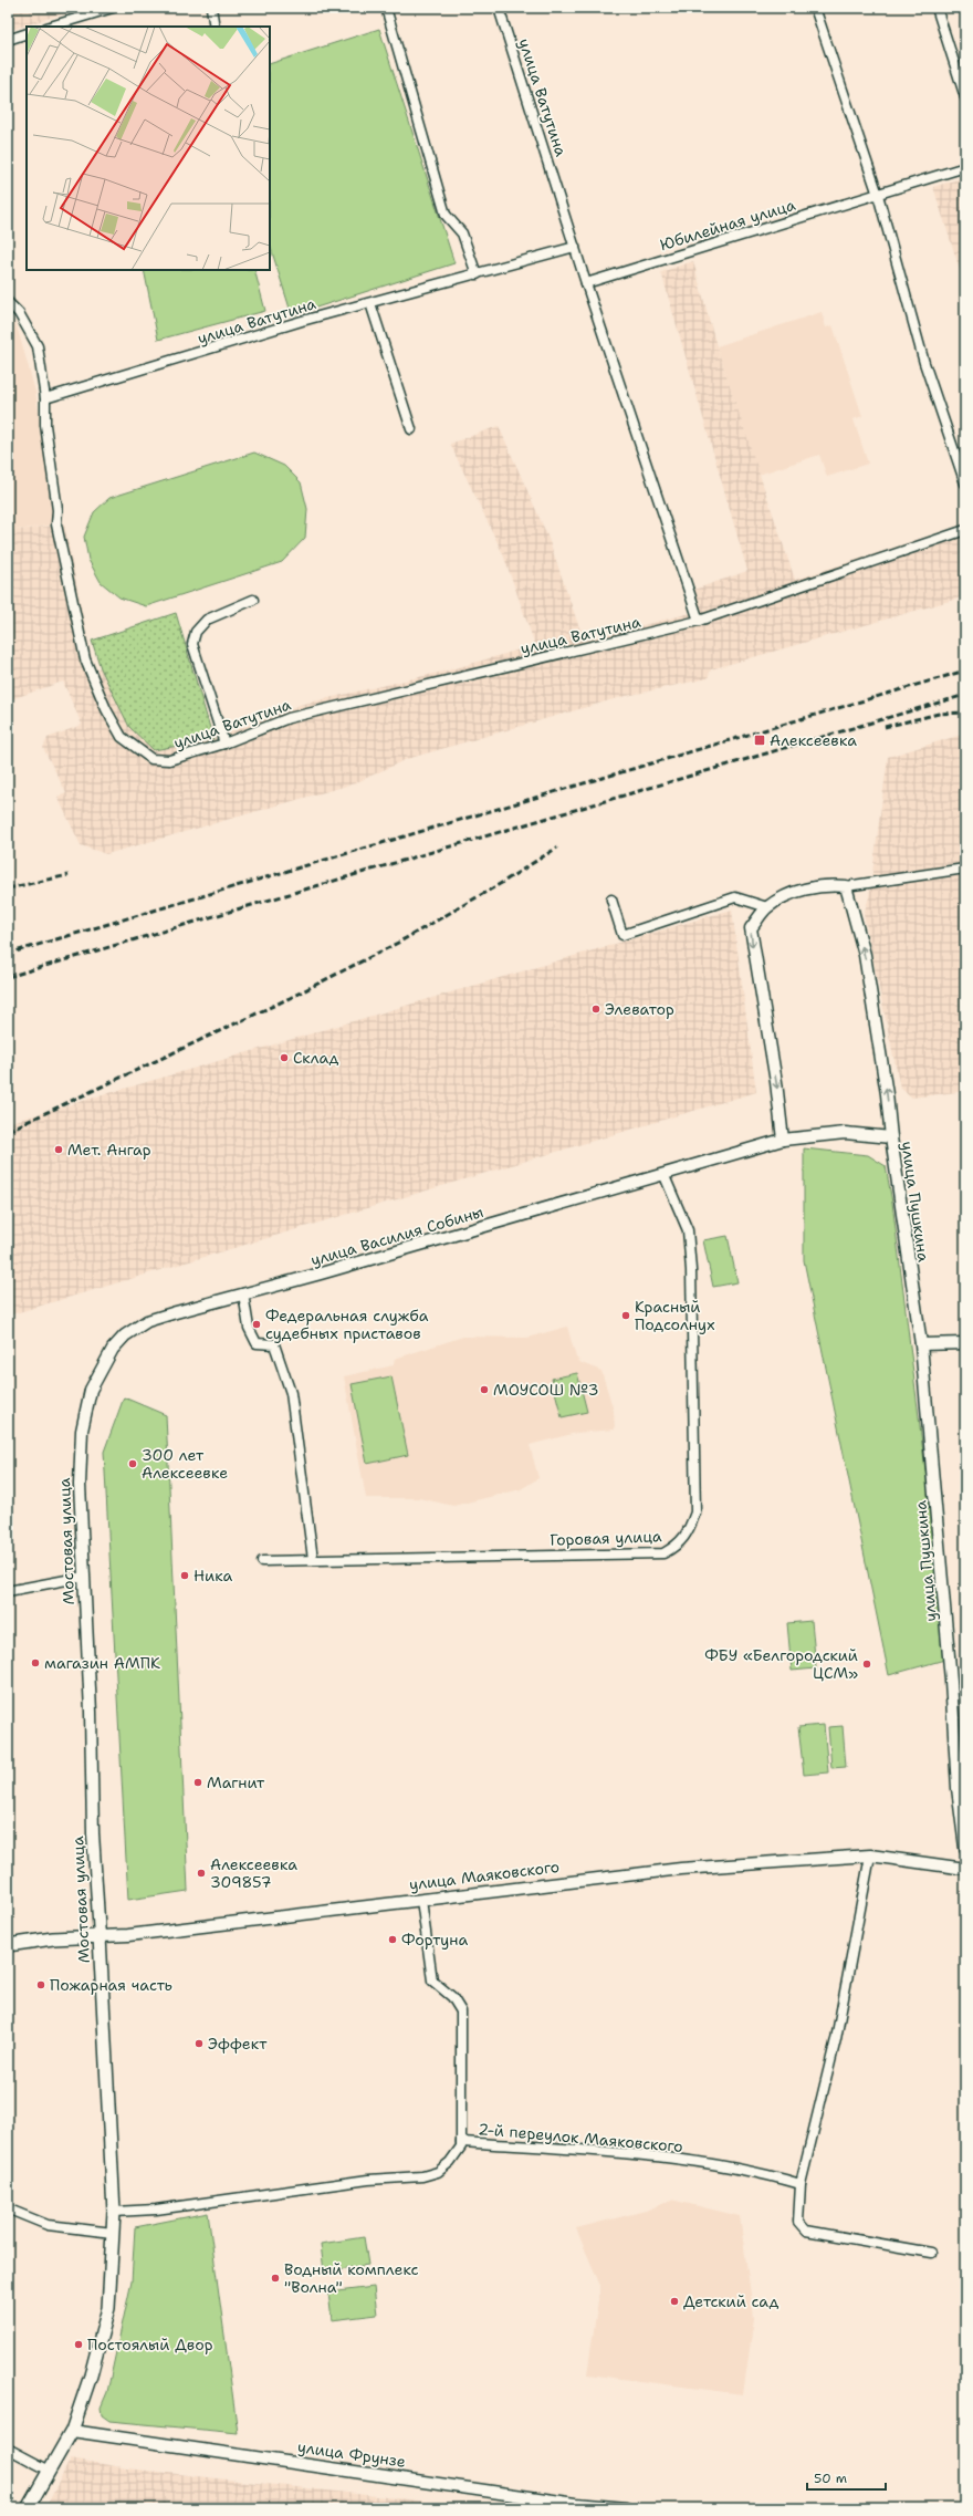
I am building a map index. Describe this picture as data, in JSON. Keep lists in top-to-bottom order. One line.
{"streets":{"main road":["Мостовая улица","улица Маяковского"],"street":["улица Ватутина","Юбилейная улица","улица Пушкина","улица Василия Собины","Горовая улица","2-й переулок Маяковского","улица Фрунзе"]},"crossings":[["улица Ватутина","Юбилейная улица"],["улица Пушкина","улица Василия Собины"],["улица Василия Собины","Горовая улица"],["улица Василия Собины","Мостовая улица"],["Мостовая улица","улица Маяковского"],["Мостовая улица","улица Фрунзе"]],"places":{"transit":["Алексеевка"],"other":["Элеватор","Склад","Мет. Ангар","Красный Подсолнух","Федеральная служба судебных приставов","МОУСОШ №3","300 лет Алексеевке","Ника","магазин АМПК","ФБУ «Белгородский ЦСМ»","Магнит","Алексеевка 309857","Фортуна","Пожарная часть","Эффект","Водный комплекс \"Волна\"","Детский сад","Постоялый Двор"]},"scale_bar":"50 m"}
